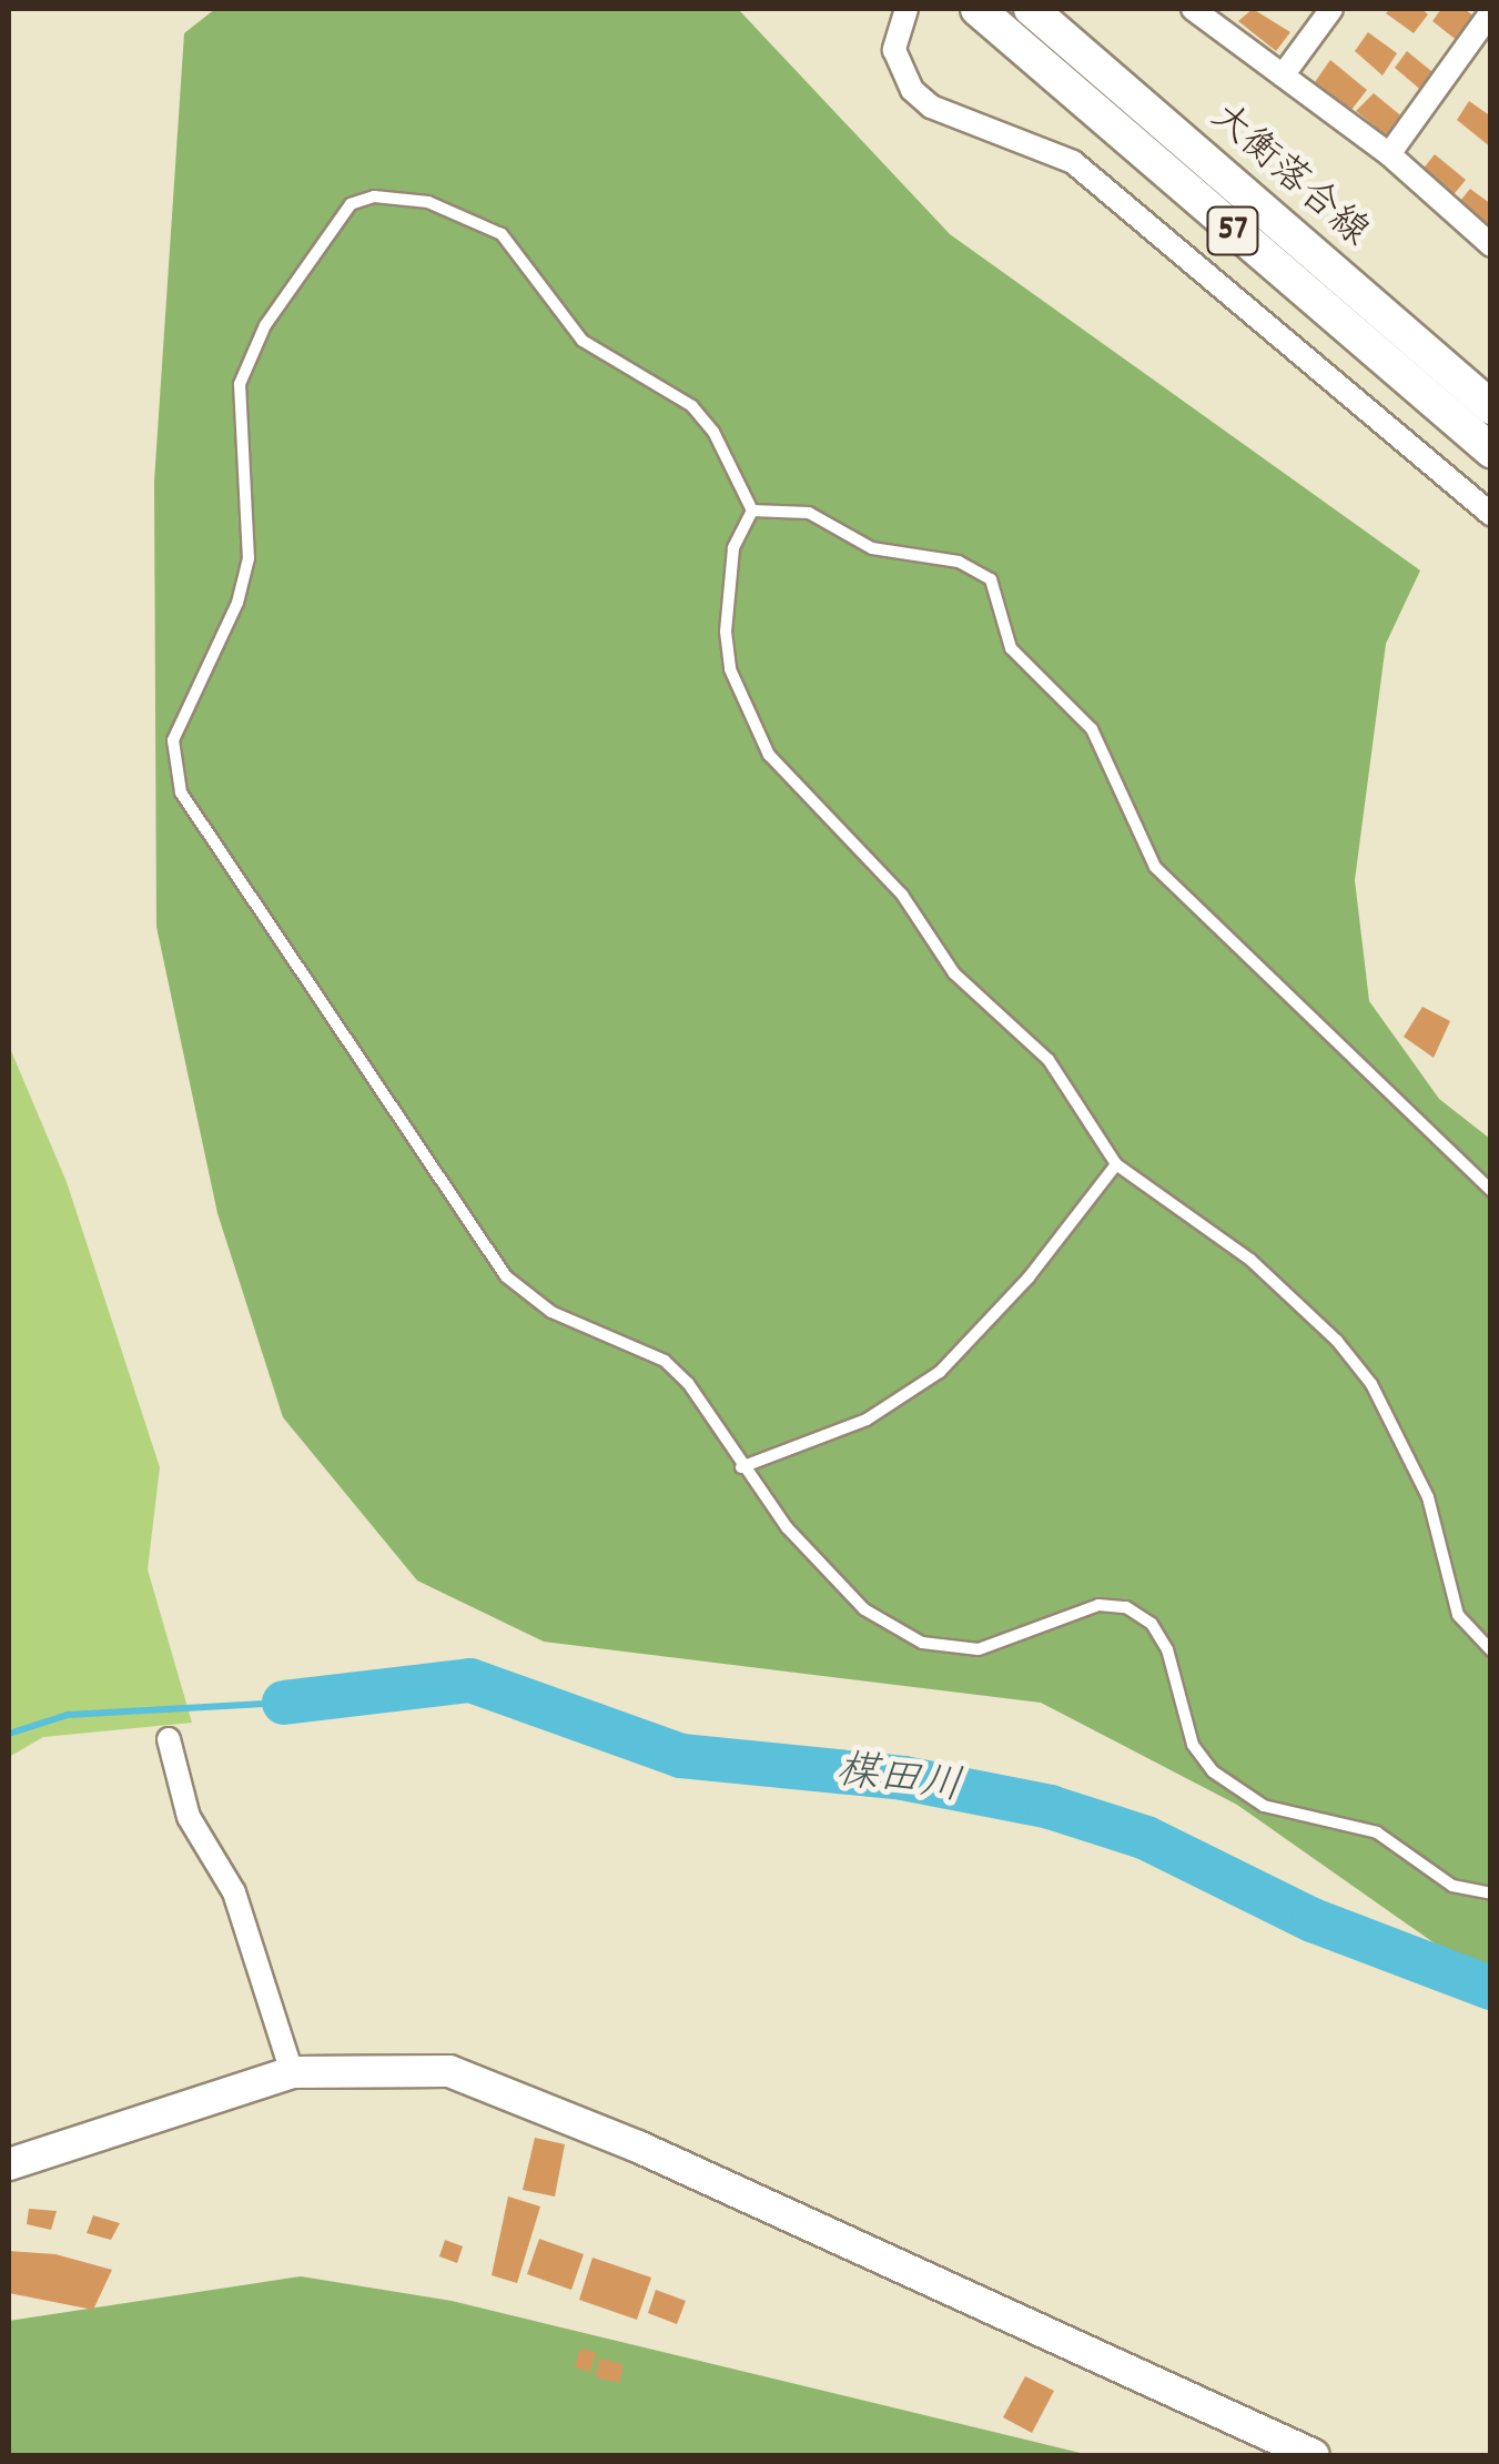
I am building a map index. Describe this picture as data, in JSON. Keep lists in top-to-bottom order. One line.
{"streets":{"main road":["大衡落合線","57"]},"water":["楳田川"]}
